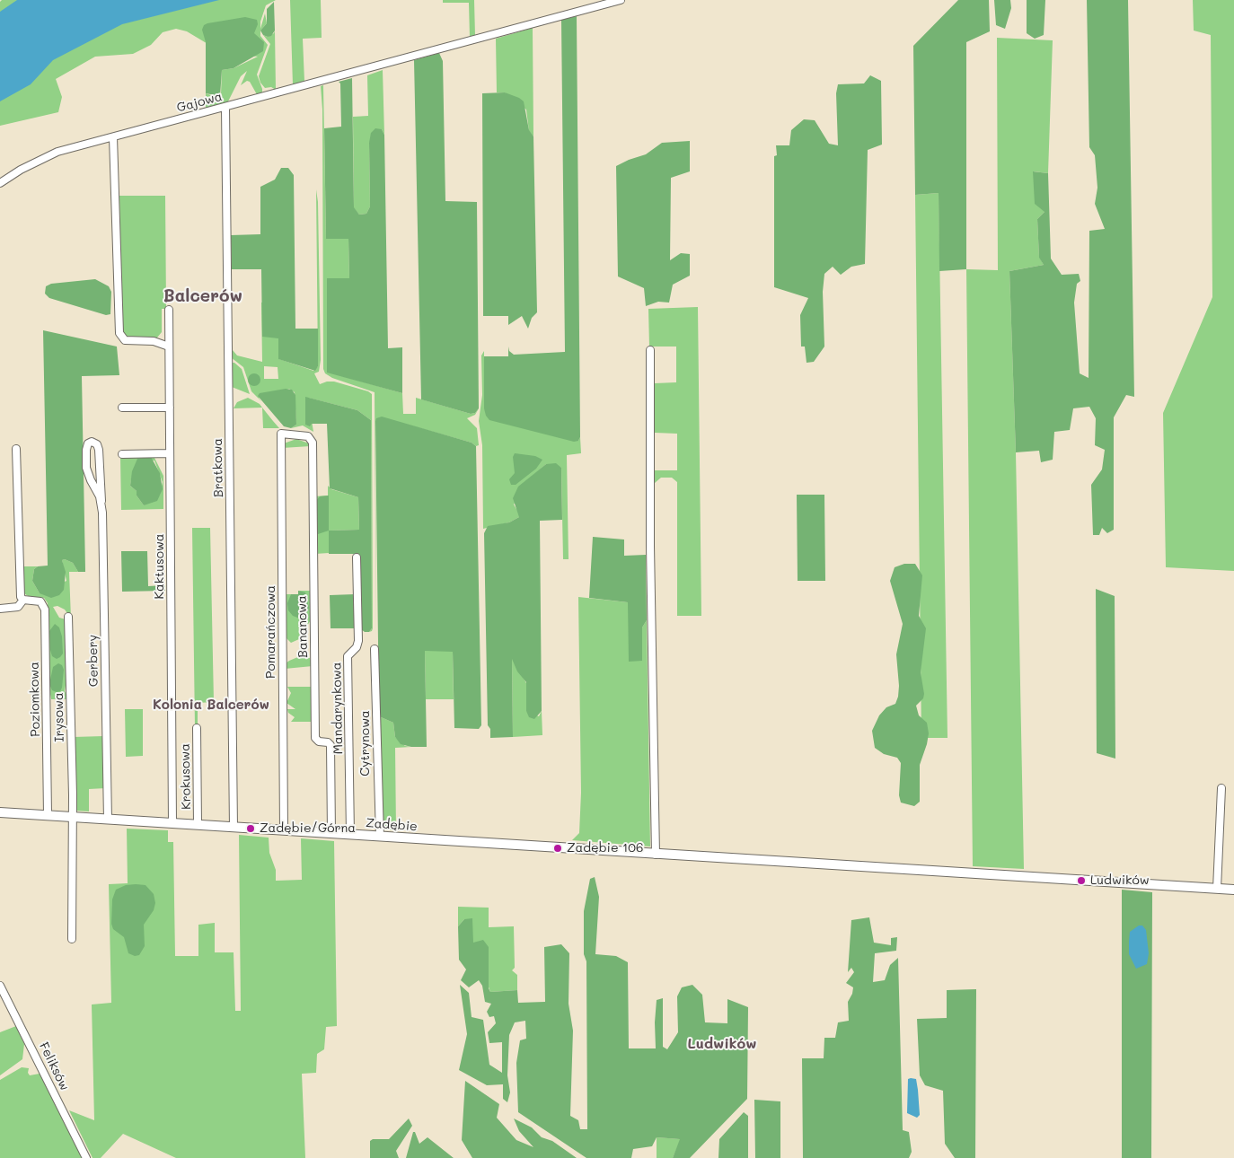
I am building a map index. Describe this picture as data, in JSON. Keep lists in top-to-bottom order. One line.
{"streets":{"street":["Gajowa","Bratkowa","Kaktusowa","Bananowa","Pomarańczowa","Gerbery","Poziomkowa","Mandarynkowa","Irysowa","Cytrynowa","Krokusowa","Zadębie","Feliksów"]},"crossings":[["Gajowa","Bratkowa"],["Bratkowa","Zadębie"],["Kaktusowa","Zadębie"],["Bananowa","Pomarańczowa"],["Bananowa","Zadębie"],["Pomarańczowa","Zadębie"],["Gerbery","Zadębie"],["Poziomkowa","Zadębie"],["Mandarynkowa","Zadębie"],["Irysowa","Zadębie"],["Cytrynowa","Zadębie"],["Krokusowa","Zadębie"]],"districts":["Balcerów","Kolonia Balcerów","Ludwików"],"places":["Zadębie/Górna","Zadębie 106","Ludwików"]}
